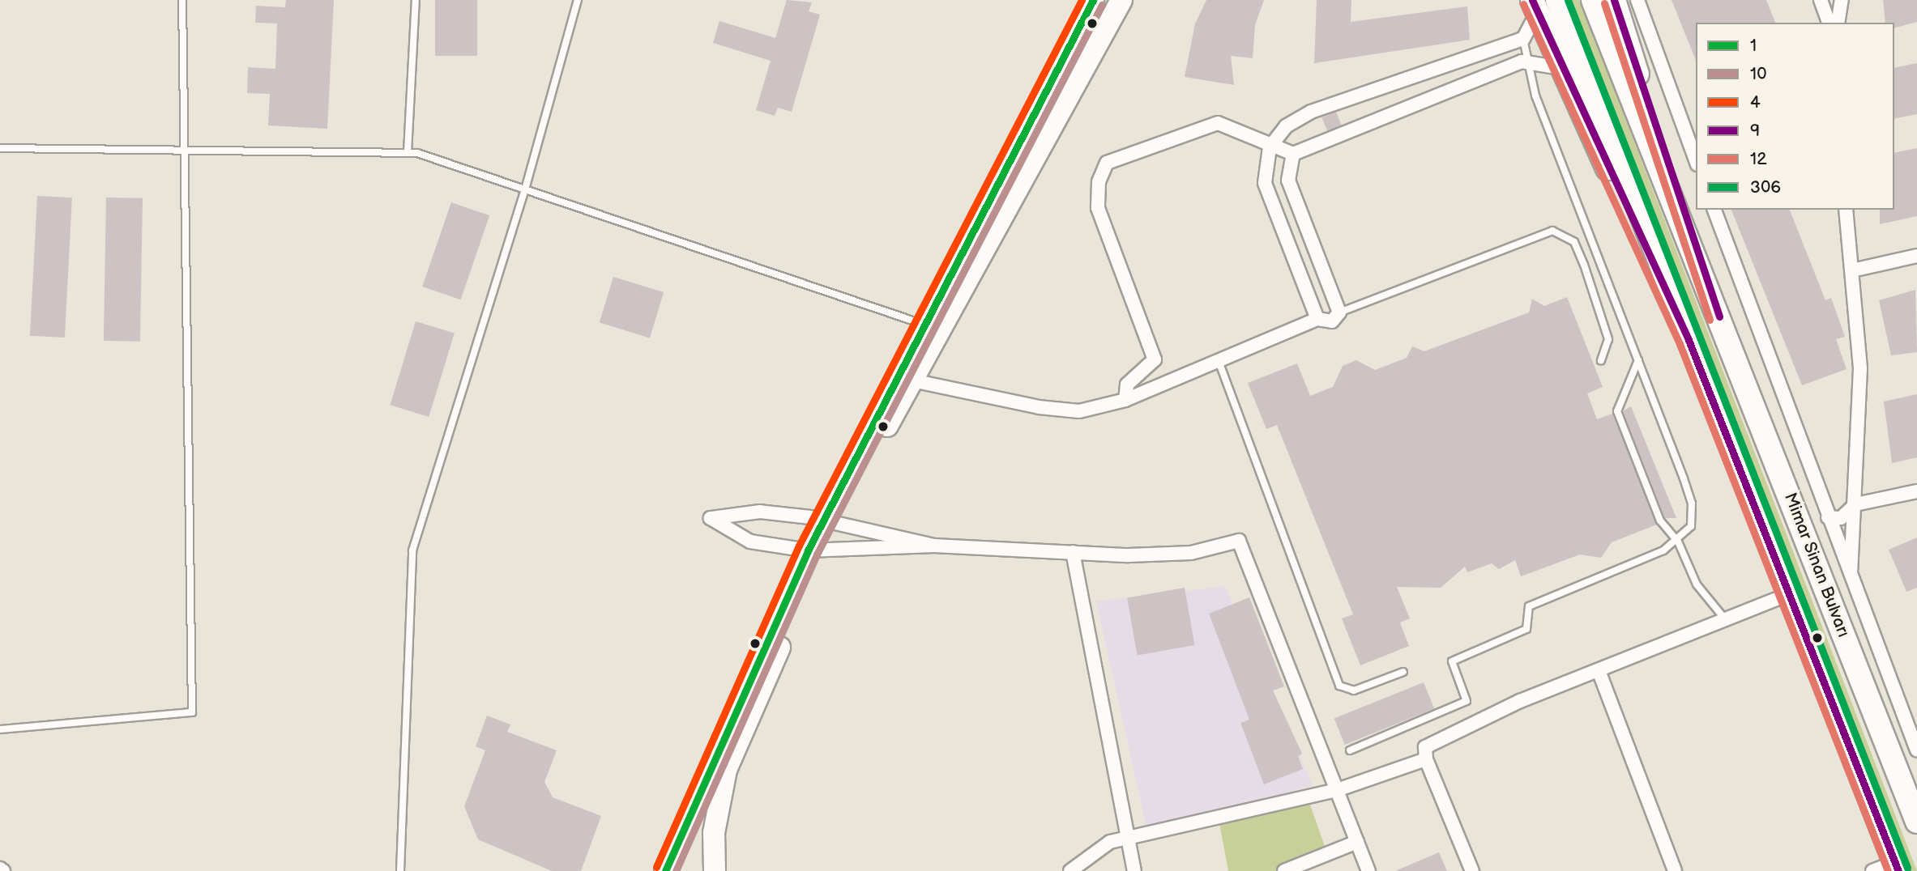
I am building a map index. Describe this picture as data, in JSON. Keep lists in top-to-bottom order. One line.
{"streets":{"highway":["Mimar Sinan Bulvarı"]},"lines":["transit line 1","transit line 4","transit line 9","transit line 306","transit line 12","transit line 10"],"legend":["1","10","4","9","12","306"]}
